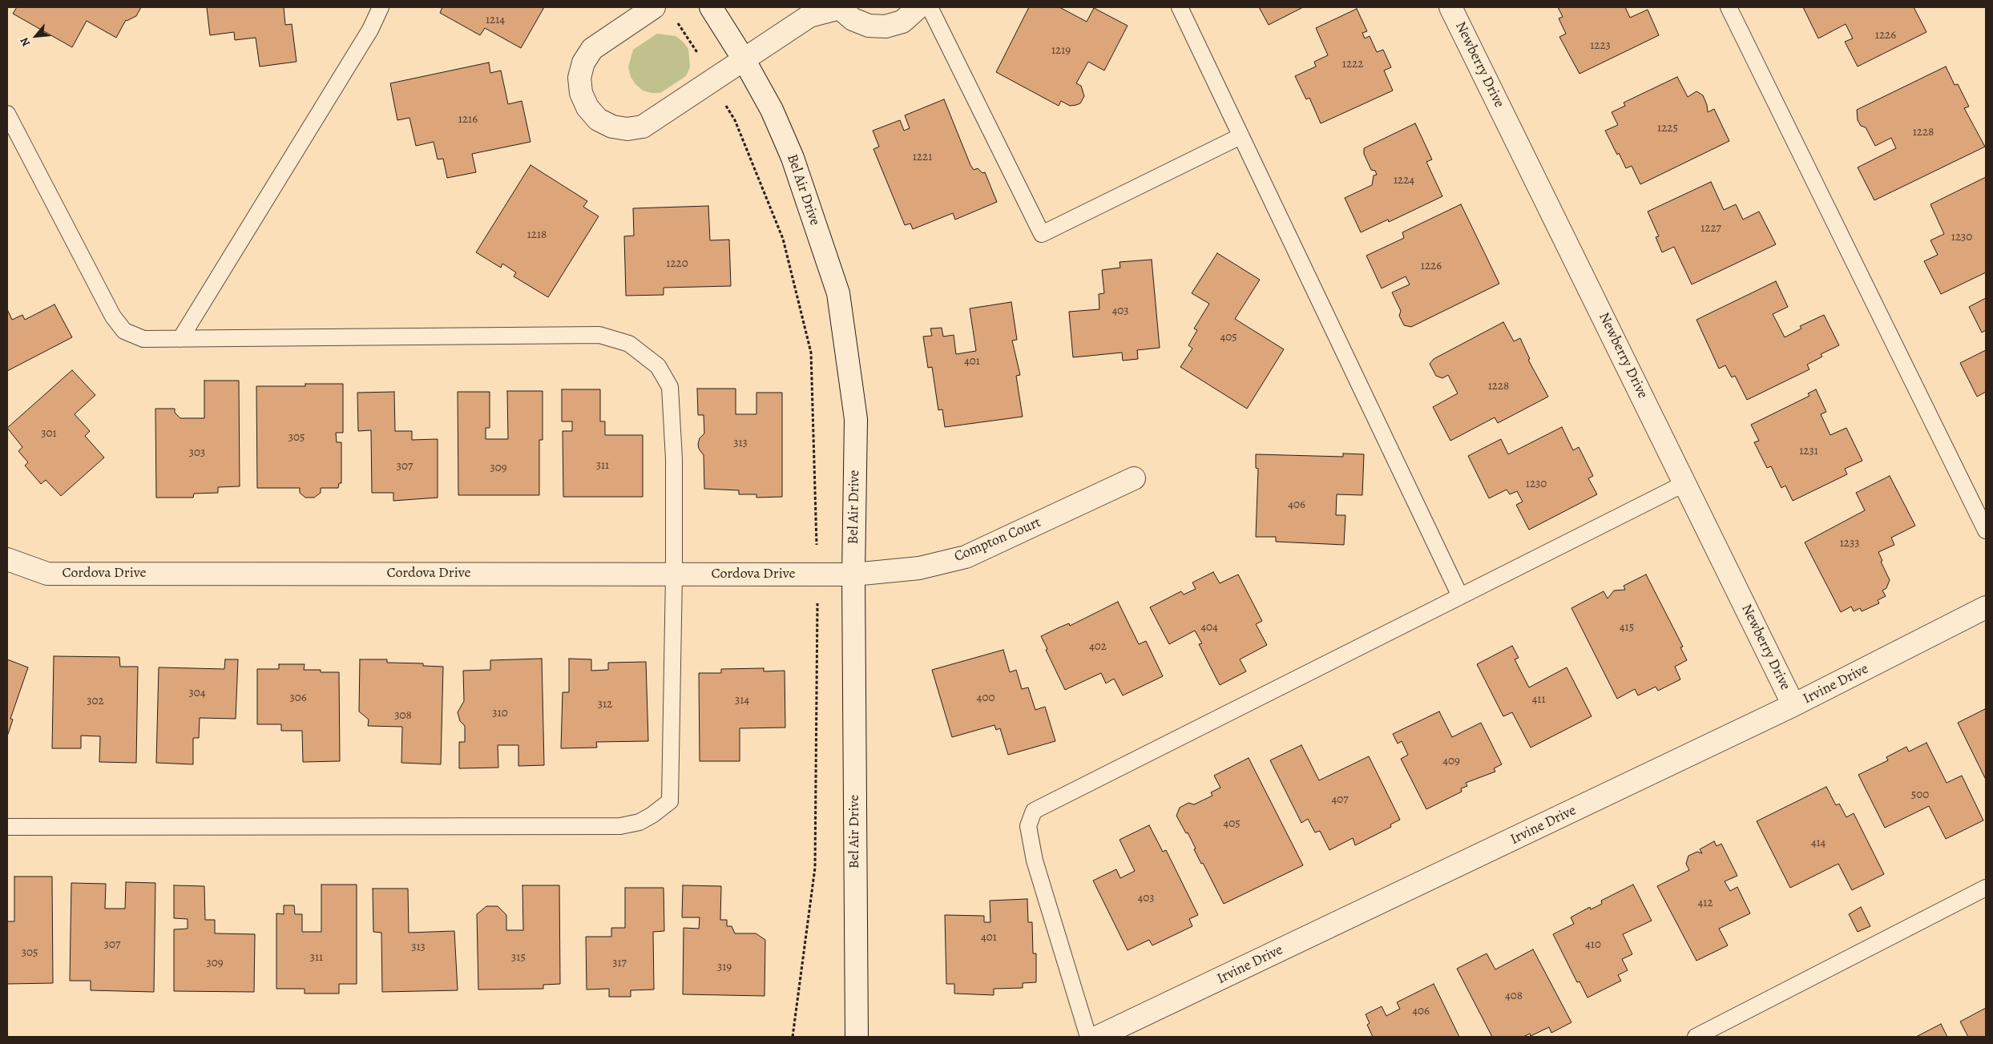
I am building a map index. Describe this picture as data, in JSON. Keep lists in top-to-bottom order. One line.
{"streets":{"street":["Newberry Drive","Bel Air Drive","Compton Court","Cordova Drive","Irvine Drive"]},"crossings":[["Newberry Drive","Irvine Drive"],["Bel Air Drive","Compton Court"],["Bel Air Drive","Cordova Drive"],["Compton Court","Cordova Drive"]],"house_numbers":["1214","1226","1223","1219","1222","1216","1225","1228","1221","1224","1227","1218","1230","1220","1226","403","405","401","1228","301","305","313","1231","303","311","307","309","1230","406","1233","404","415","402","304","306","400","411","314","302","312","310","308","409","500","407","405","414","403","412","401","307","410","313","305","311","315","309","317","319","408","406"],"north":"bottom left"}
